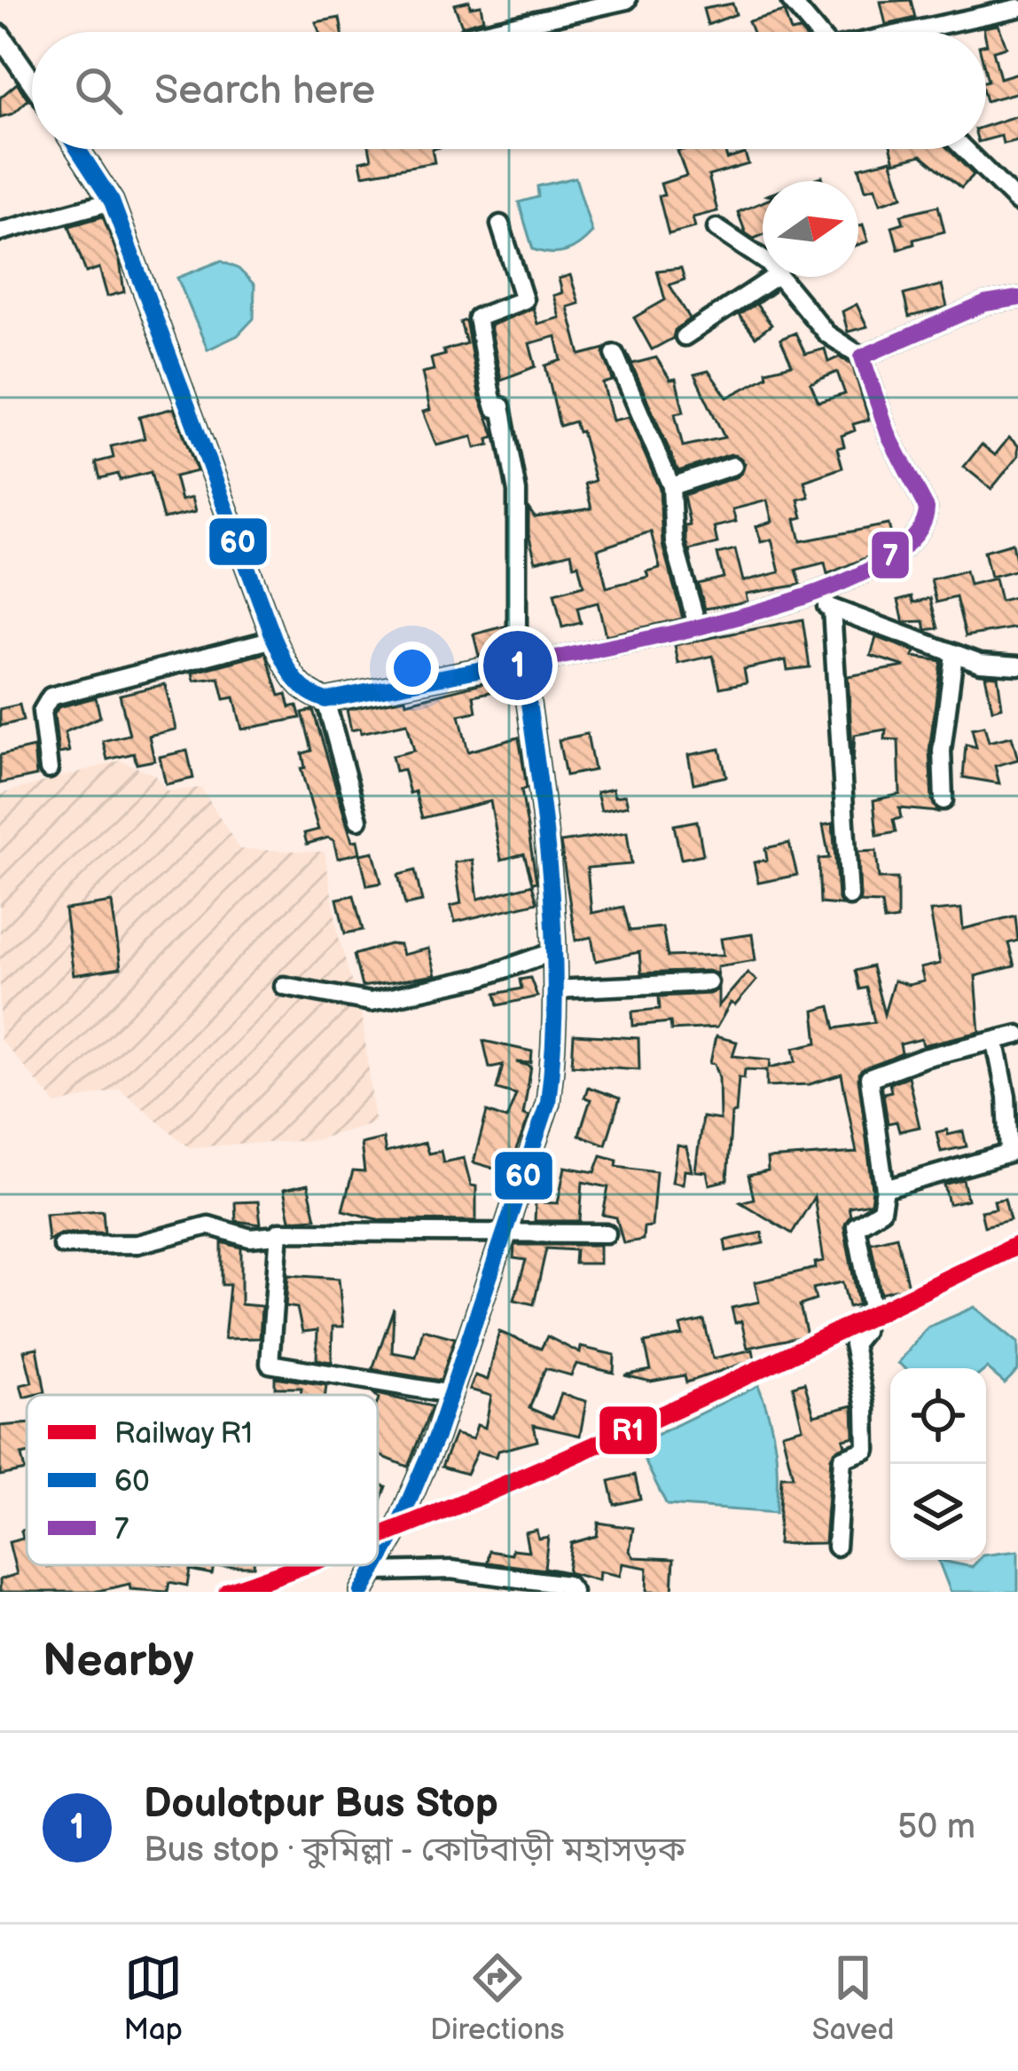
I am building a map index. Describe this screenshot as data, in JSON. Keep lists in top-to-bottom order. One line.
{"lines":["transit line 60","transit line 7","rail line R1"],"legend":["Railway R1","60","7"],"north":"right","page":{"search":"Search here","pins":"1","heading":"Nearby","list":[{"mark":"1","name":"Doulotpur Bus Stop","note":"Bus stop · কুমিল্লা - কোটবাড়ী মহাসড়ক","value":"50 m"}],"nav":["Map","Directions","Saved"]}}
